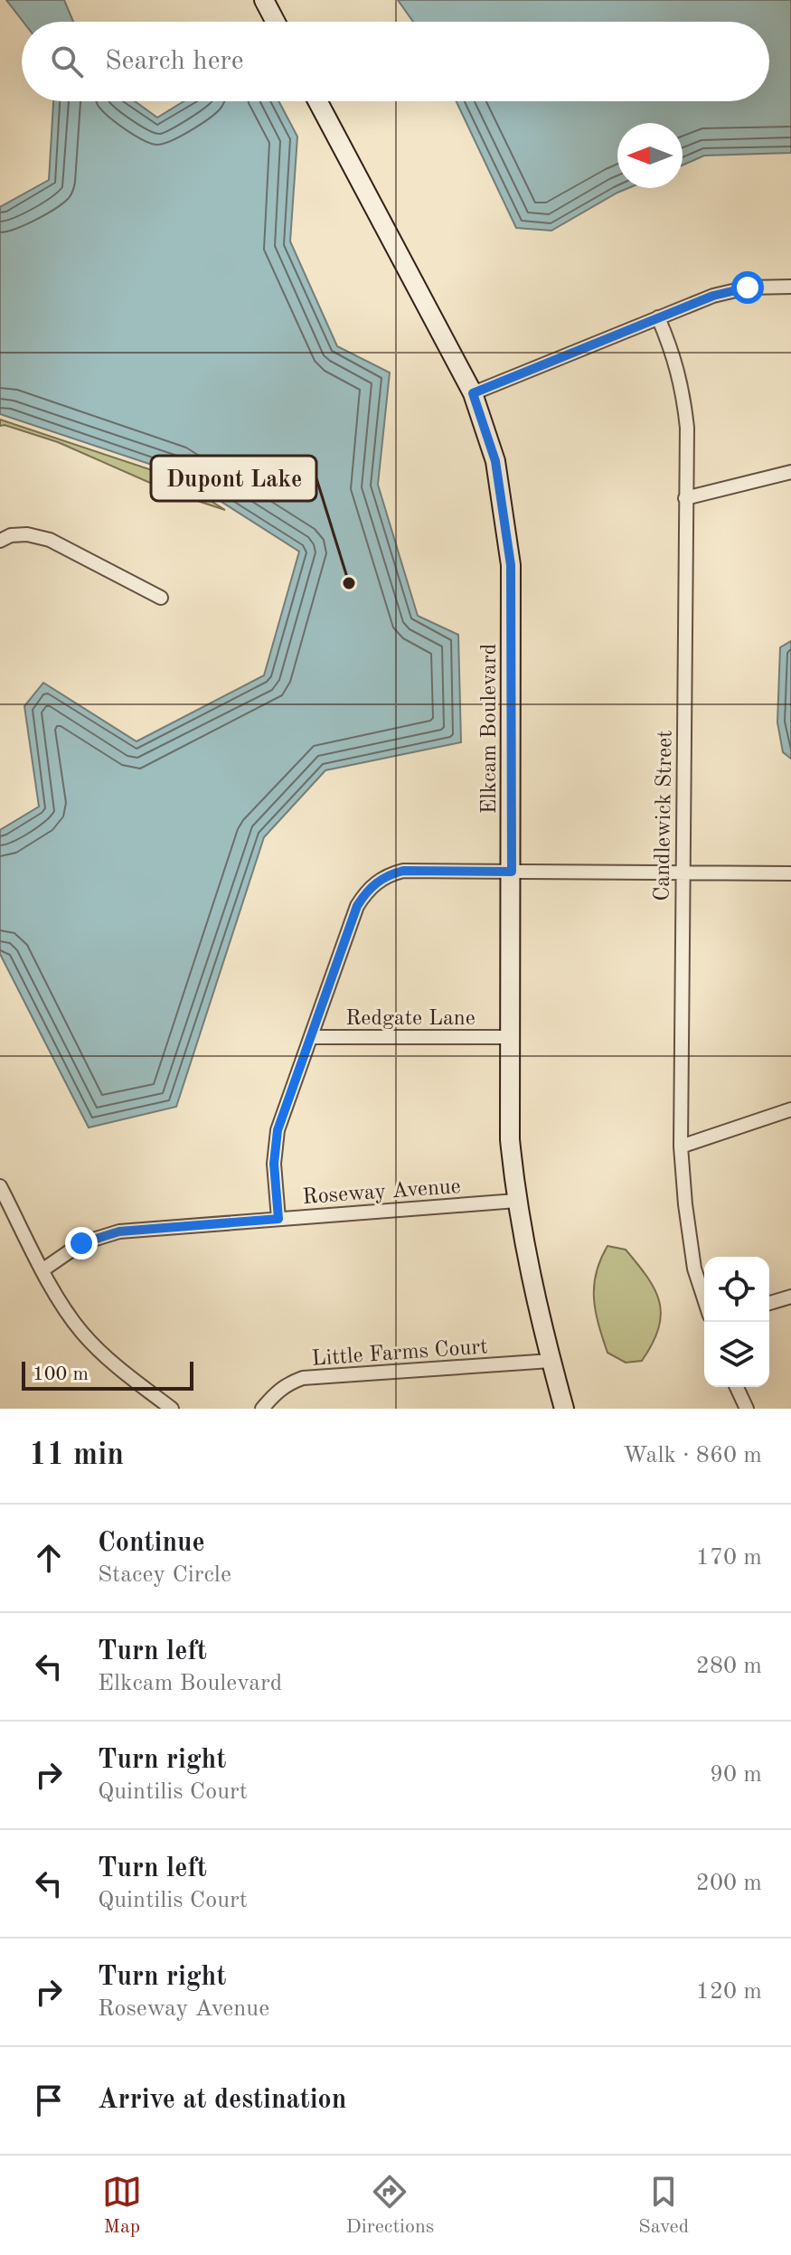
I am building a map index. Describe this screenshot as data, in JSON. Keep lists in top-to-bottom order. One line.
{"streets":{"street":["Elkcam Boulevard","Candlewick Street","Redgate Lane","Roseway Avenue","Little Farms Court"]},"crossings":[["Elkcam Boulevard","Redgate Lane"],["Elkcam Boulevard","Roseway Avenue"],["Elkcam Boulevard","Little Farms Court"]],"places":["Dupont Lake"],"scale_bar":"100 m","north":"left","page":{"search":"Search here","scale":"100 m","heading":["11 min","Walk · 860 m"],"list":[["Continue","Stacey Circle","170 m"],["Turn left","Elkcam Boulevard","280 m"],["Turn right","Quintilis Court","90 m"],["Turn left","Quintilis Court","200 m"],["Turn right","Roseway Avenue","120 m"],"Arrive at destination"],"nav":["Map","Directions","Saved"]}}
